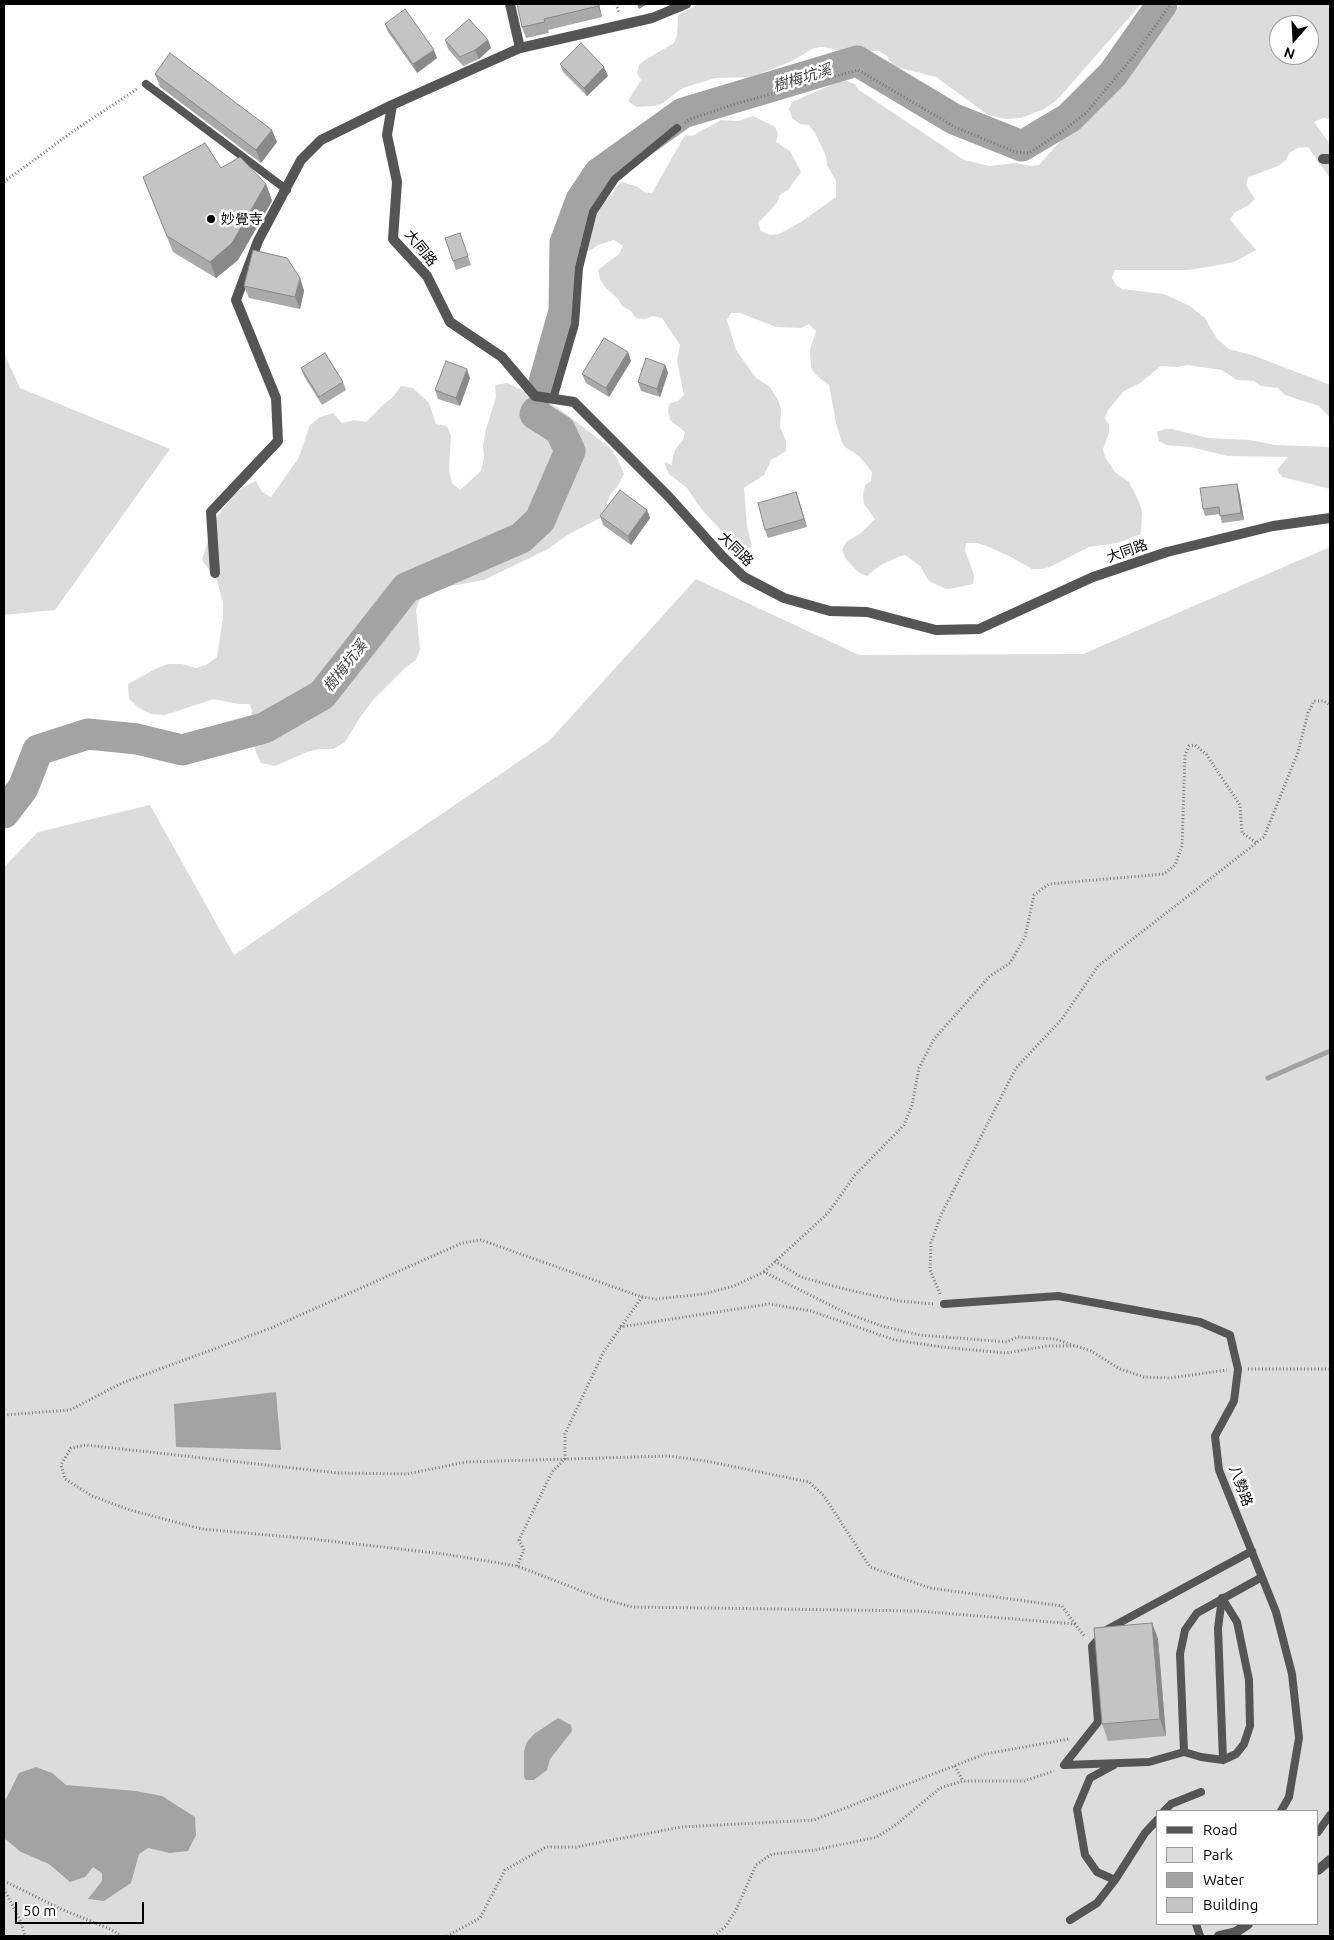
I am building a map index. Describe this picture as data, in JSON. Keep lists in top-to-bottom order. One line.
{"streets":{"street":["大同路"],"lane":["八勢路"]},"water":["樹梅坑溪"],"places":["妙覺寺"],"legend":["Road","Park","Water","Building"],"scale_bar":"50 m","north":"bottom"}
